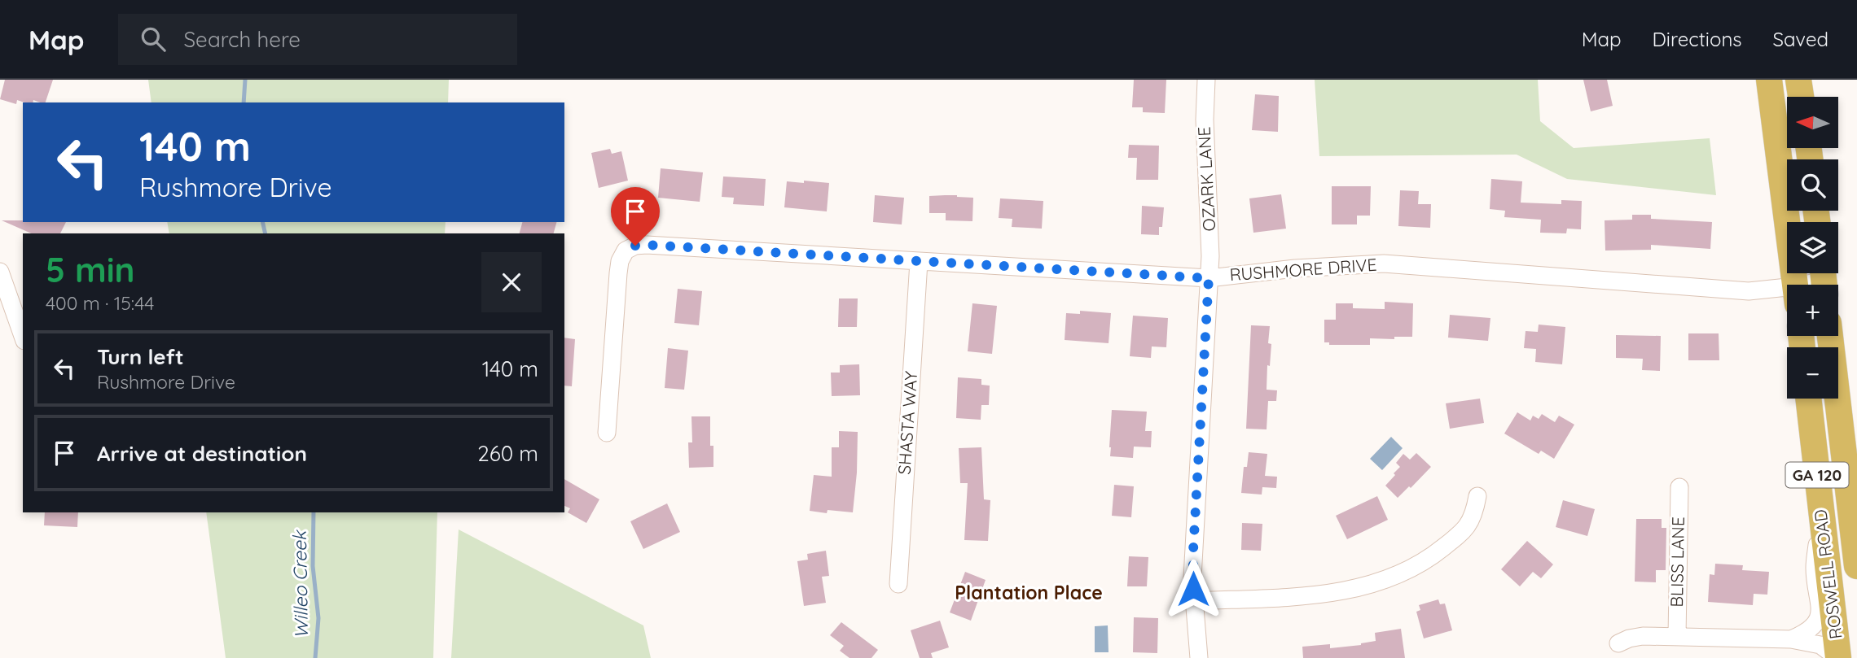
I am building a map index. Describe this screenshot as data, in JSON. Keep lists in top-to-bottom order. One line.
{"streets":{"highway":["GA 120","ROSWELL ROAD"],"street":["OZARK LANE","RUSHMORE DRIVE","SHASTA WAY","BLISS LANE"]},"crossings":[["OZARK LANE","RUSHMORE DRIVE"],["RUSHMORE DRIVE","SHASTA WAY"]],"districts":["Plantation Place"],"water":["Willeo Creek"],"north":"left","page":{"header":"Map","search":"Search here","nav":["Map","Directions","Saved"],"map_buttons":["+","−"],"turn":["140 m","Rushmore Drive"],"heading":["5 min","400 m · 15:44"],"list":[{"name":"Turn left","note":"Rushmore Drive","value":"140 m"},{"name":"Arrive at destination","value":"260 m"}]}}
